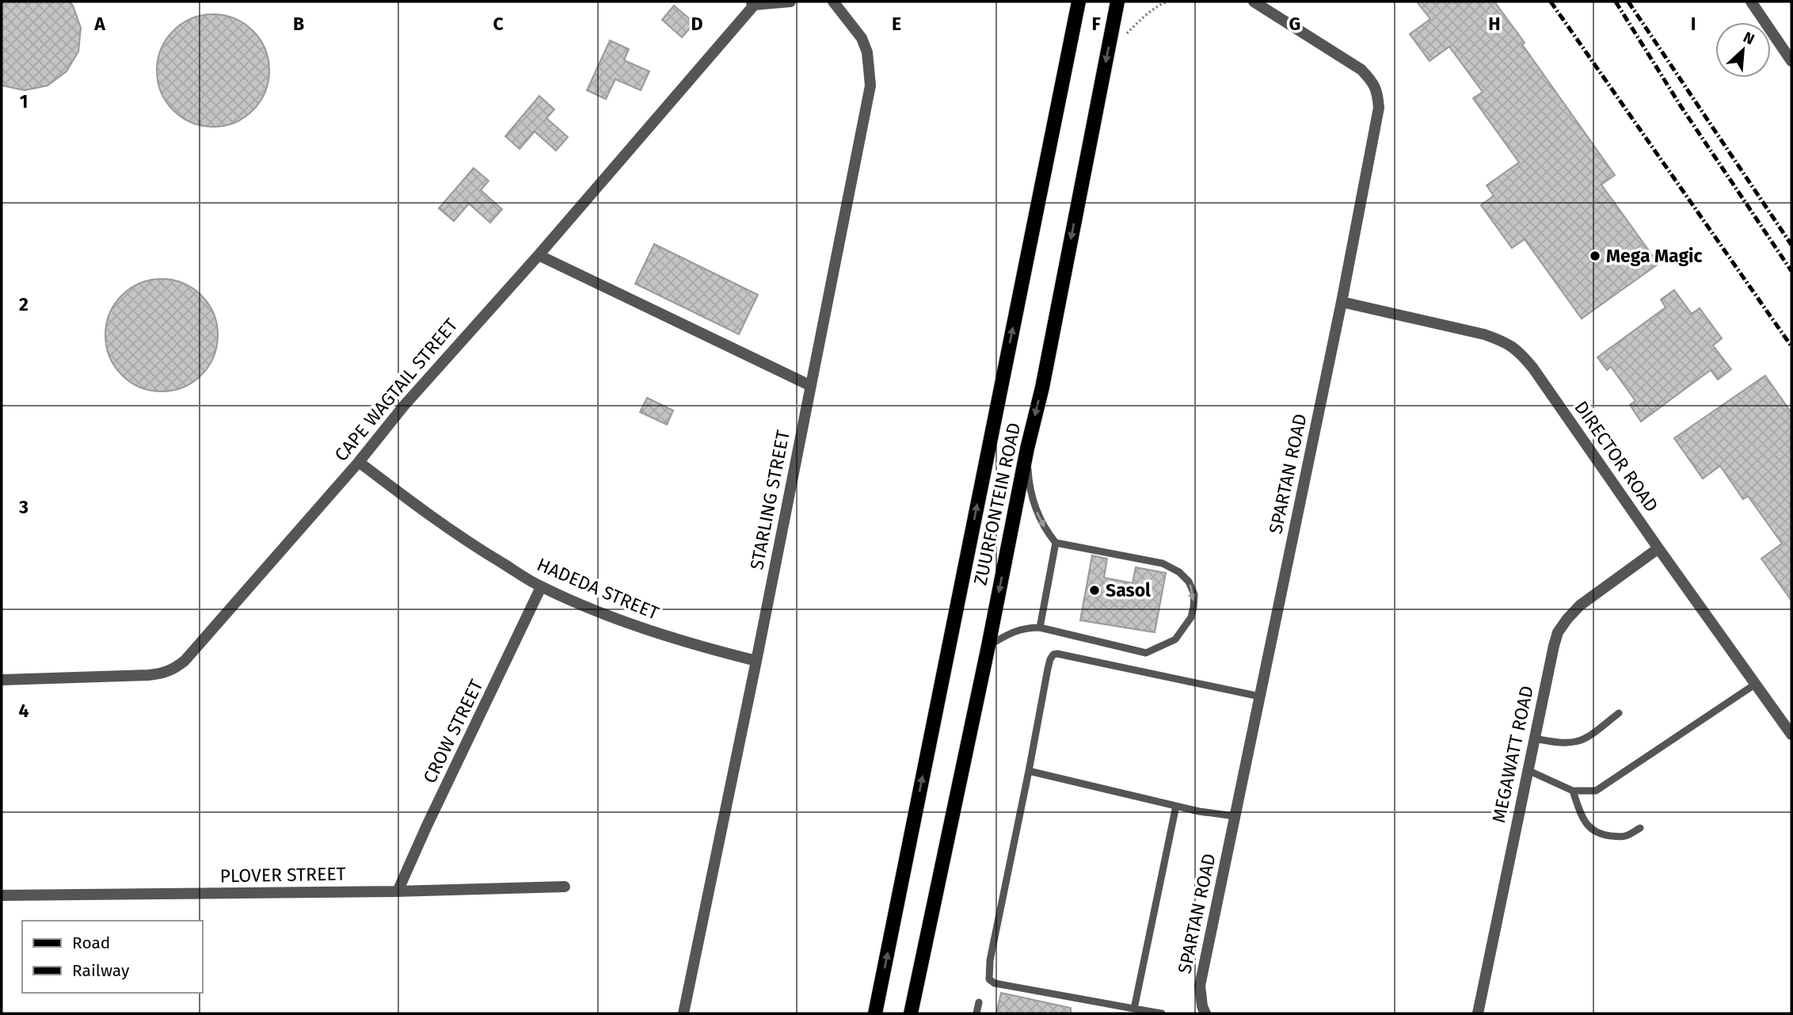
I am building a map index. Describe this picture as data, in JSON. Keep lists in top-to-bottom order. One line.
{"streets":{"main road":["ZUURFONTEIN ROAD"],"street":["CAPE WAGTAIL STREET","DIRECTOR ROAD","SPARTAN ROAD","STARLING STREET","HADEDA STREET","CROW STREET","MEGAWATT ROAD","PLOVER STREET"]},"crossings":[["CAPE WAGTAIL STREET","HADEDA STREET"],["DIRECTOR ROAD","SPARTAN ROAD"],["DIRECTOR ROAD","MEGAWATT ROAD"],["STARLING STREET","HADEDA STREET"],["HADEDA STREET","CROW STREET"],["CROW STREET","PLOVER STREET"]],"places":["Mega Magic","Sasol"],"legend":["Road","Railway"],"north":"top right","grid":{"columns":["A","B","C","D","E","F","G","H","I"],"rows":["1","2","3","4"]}}
